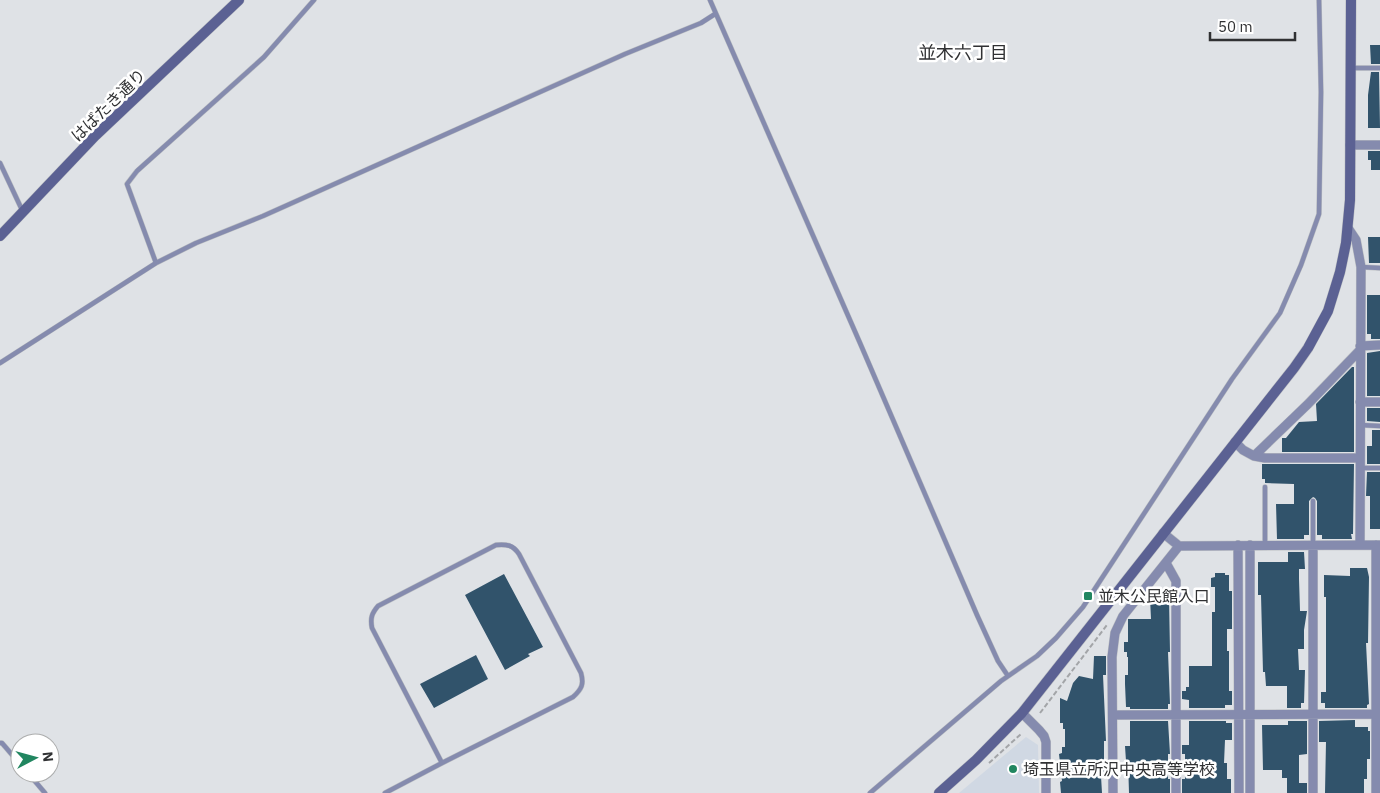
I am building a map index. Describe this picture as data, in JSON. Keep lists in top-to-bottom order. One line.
{"streets":{"street":["はばたき通り"]},"districts":["並木六丁目"],"places":{"transit":["並木公民館入口"],"other":["埼玉県立所沢中央高等学校"]},"scale_bar":"50 m","north":"right"}
